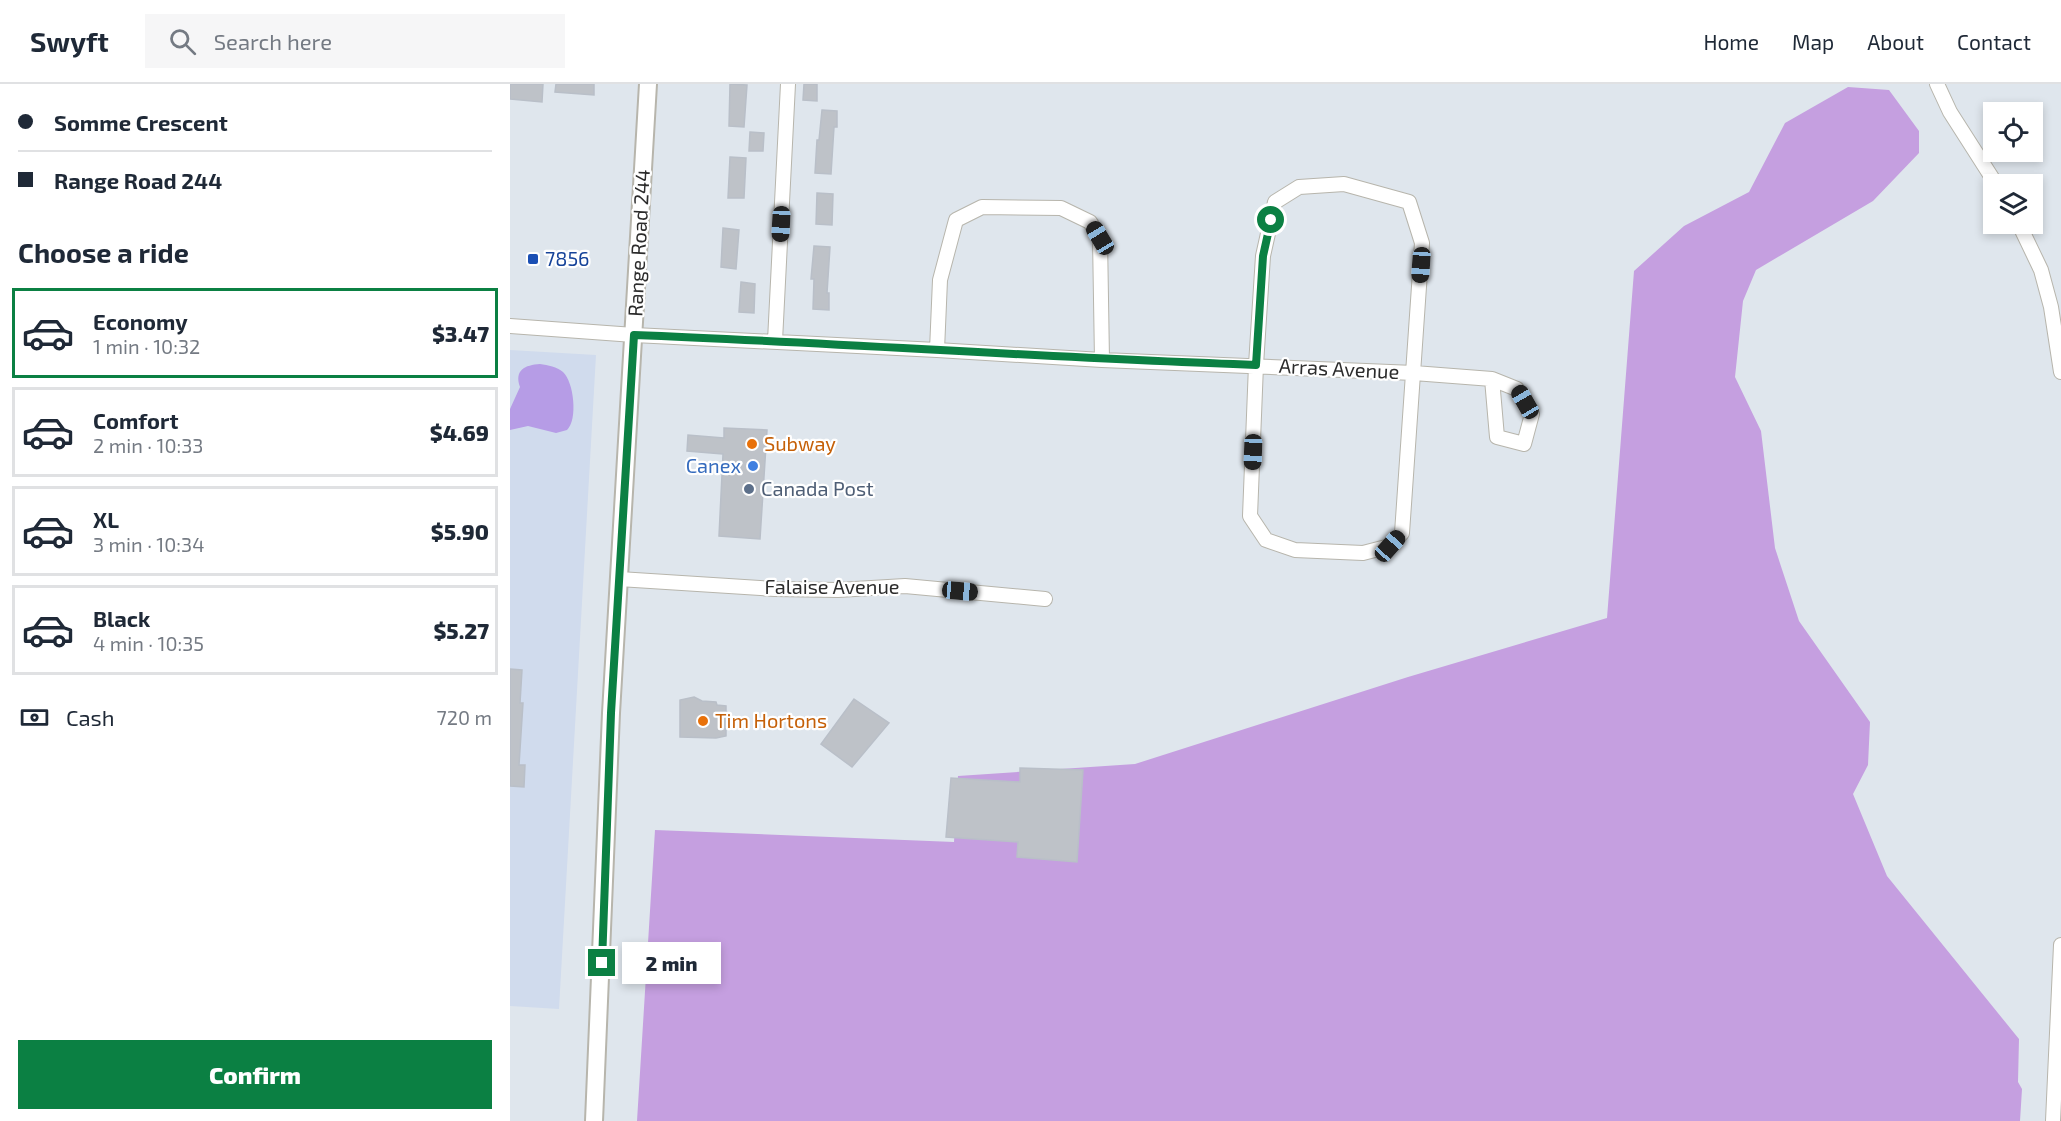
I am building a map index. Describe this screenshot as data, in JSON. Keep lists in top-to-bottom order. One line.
{"streets":{"street":["Range Road 244","Arras Avenue","Falaise Avenue"]},"crossings":[["Range Road 244","Arras Avenue"],["Range Road 244","Falaise Avenue"]],"places":{"transit":["7856"],"other":["Subway","Canex","Canada Post","Tim Hortons"]},"page":{"header":"Swyft","search":"Search here","nav":["Home","Map","About","Contact"],"banner":["Somme Crescent","Range Road 244"],"heading":"Choose a ride","list":[{"name":"Economy","note":"1 min · 10:32","value":"$3.47"},{"name":"Comfort","note":"2 min · 10:33","value":"$4.69"},{"name":"XL","note":"3 min · 10:34","value":"$5.90"},{"name":"Black","note":"4 min · 10:35","value":"$5.27"}],"pay":["Cash","720 m"],"bubble":"2 min","buttons":"Confirm"}}
